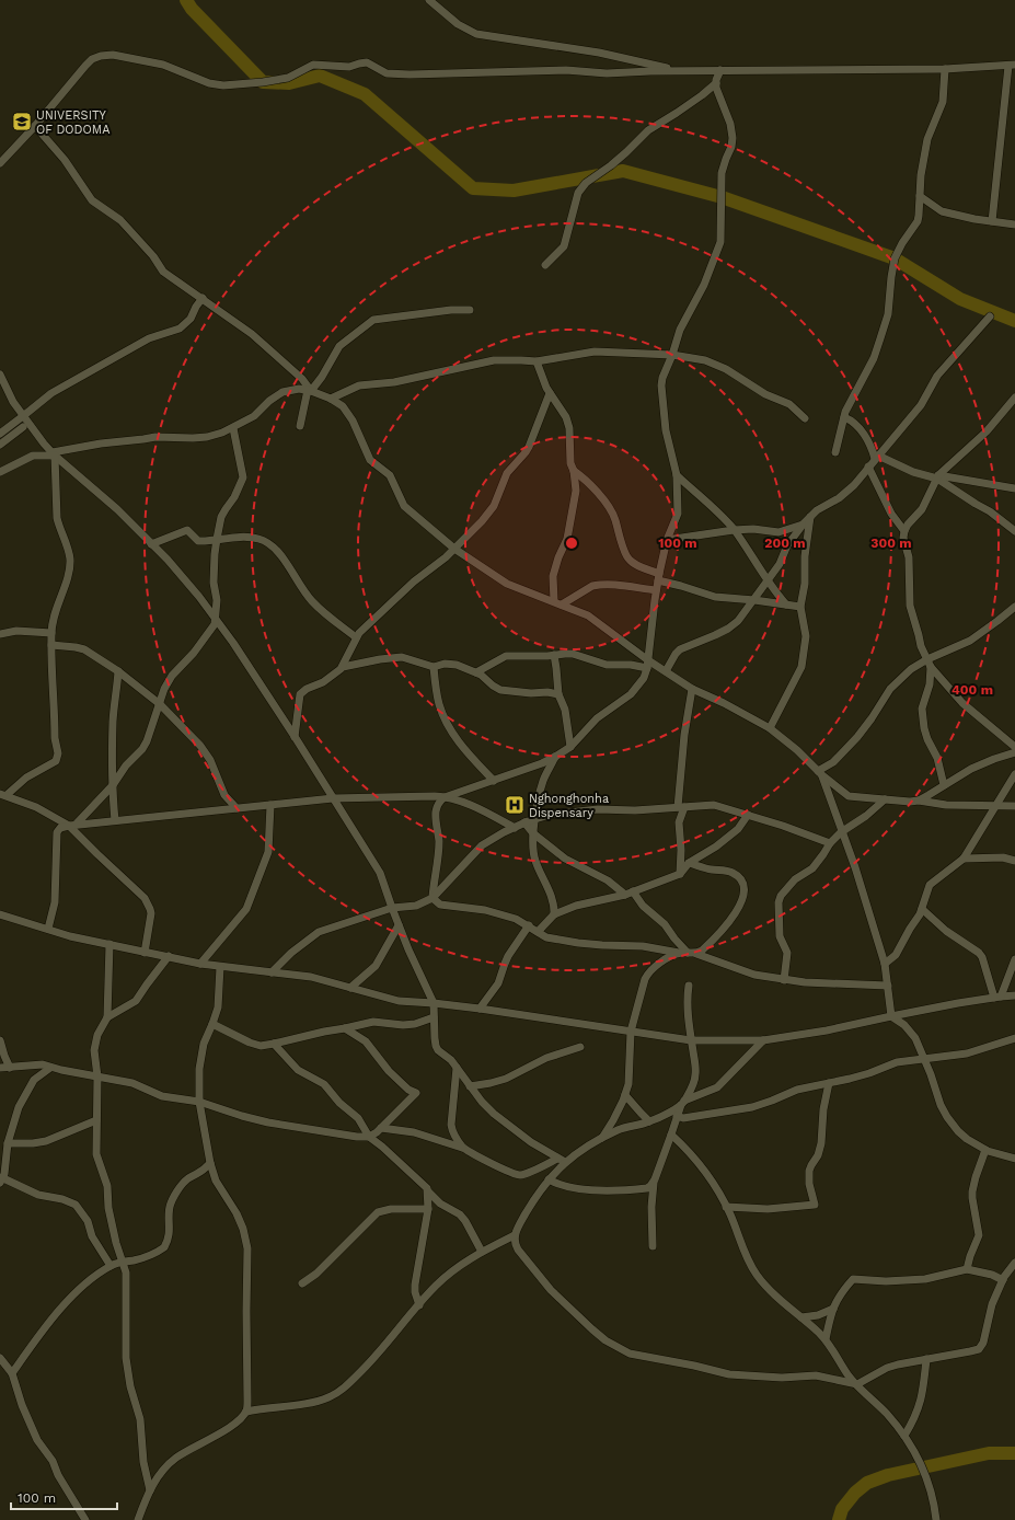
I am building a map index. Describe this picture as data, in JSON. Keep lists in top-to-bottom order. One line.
{"places":{"school or university":["UNIVERSITY OF DODOMA"],"hospital":["Nghonghonha Dispensary"]},"scale_bar":"100 m","rings":["100 m","200 m","300 m","400 m"]}
